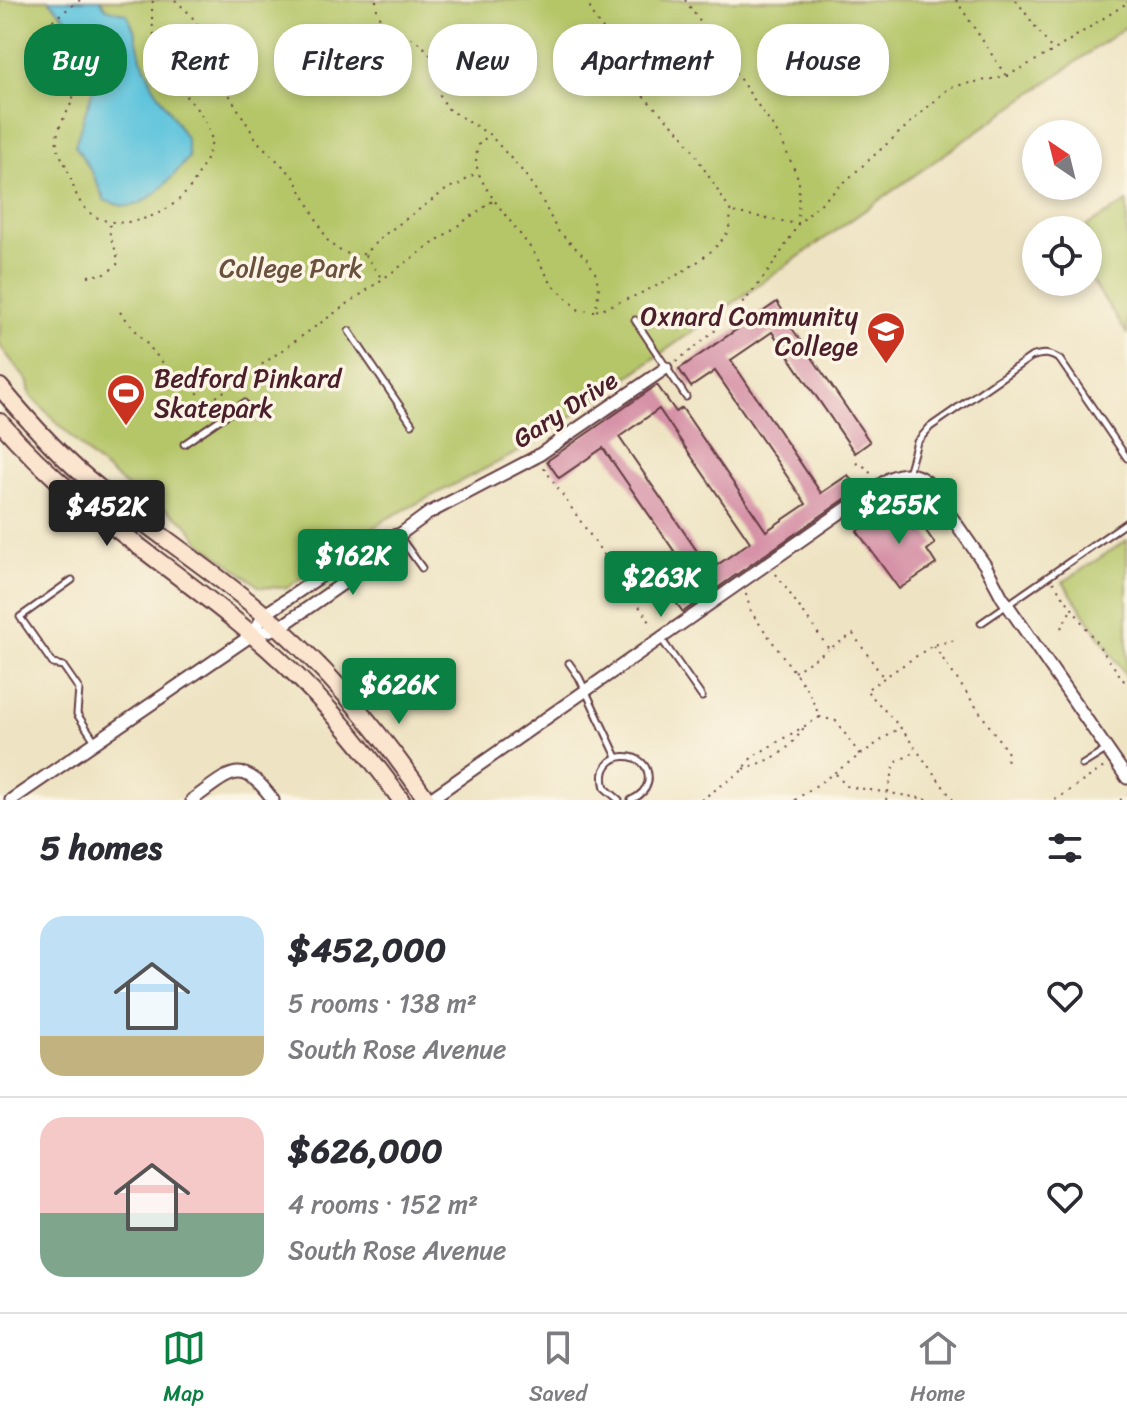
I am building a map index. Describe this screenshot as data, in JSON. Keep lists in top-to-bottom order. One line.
{"streets":{"street":["Gary Drive"]},"parks":["College Park"],"places":{"school or university":["Oxnard Community College"],"sports":["Bedford Pinkard Skatepark"]},"north":"top left","page":{"chip":["Buy","Rent","Filters","New","Apartment","House"],"price":["$255K","$452K","$162K","$263K","$626K"],"heading":"5 homes","list":[{"name":"$452,000","note":"5 rooms · 138 m² · South Rose Avenue"},{"name":"$626,000","note":"4 rooms · 152 m² · South Rose Avenue"}],"tabs":["Map","Saved","Home"]}}
